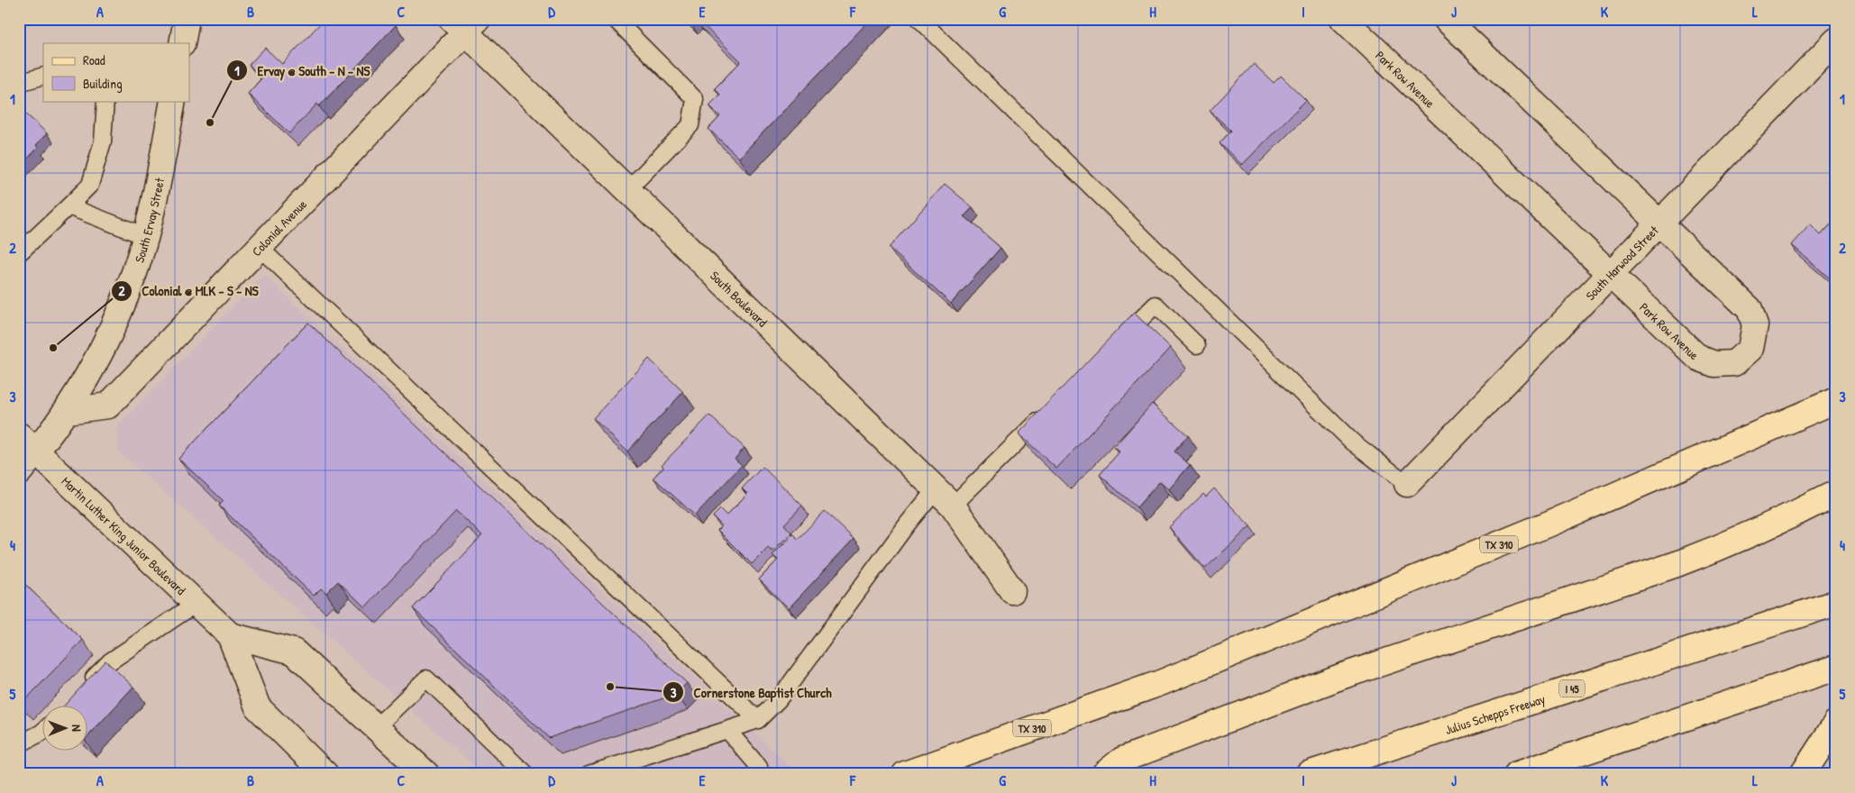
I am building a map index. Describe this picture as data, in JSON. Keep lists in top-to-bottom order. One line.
{"streets":{"main road":["TX 310","I 45","Julius Schepps Freeway"],"street":["Park Row Avenue","South Ervay Street","Colonial Avenue","South Harwood Street","South Boulevard","Martin Luther King Junior Boulevard"]},"crossings":[["Park Row Avenue","South Harwood Street"],["South Ervay Street","Colonial Avenue"],["South Ervay Street","Martin Luther King Junior Boulevard"],["Colonial Avenue","South Boulevard"]],"places":["Ervay @ South - N - NS","Colonial @ MLK - S - NS","Cornerstone Baptist Church"],"legend":["Road","Building"],"north":"right","grid":{"columns":["A","B","C","D","E","F","G","H","I","J","K","L"],"rows":["1","2","3","4","5"]}}
